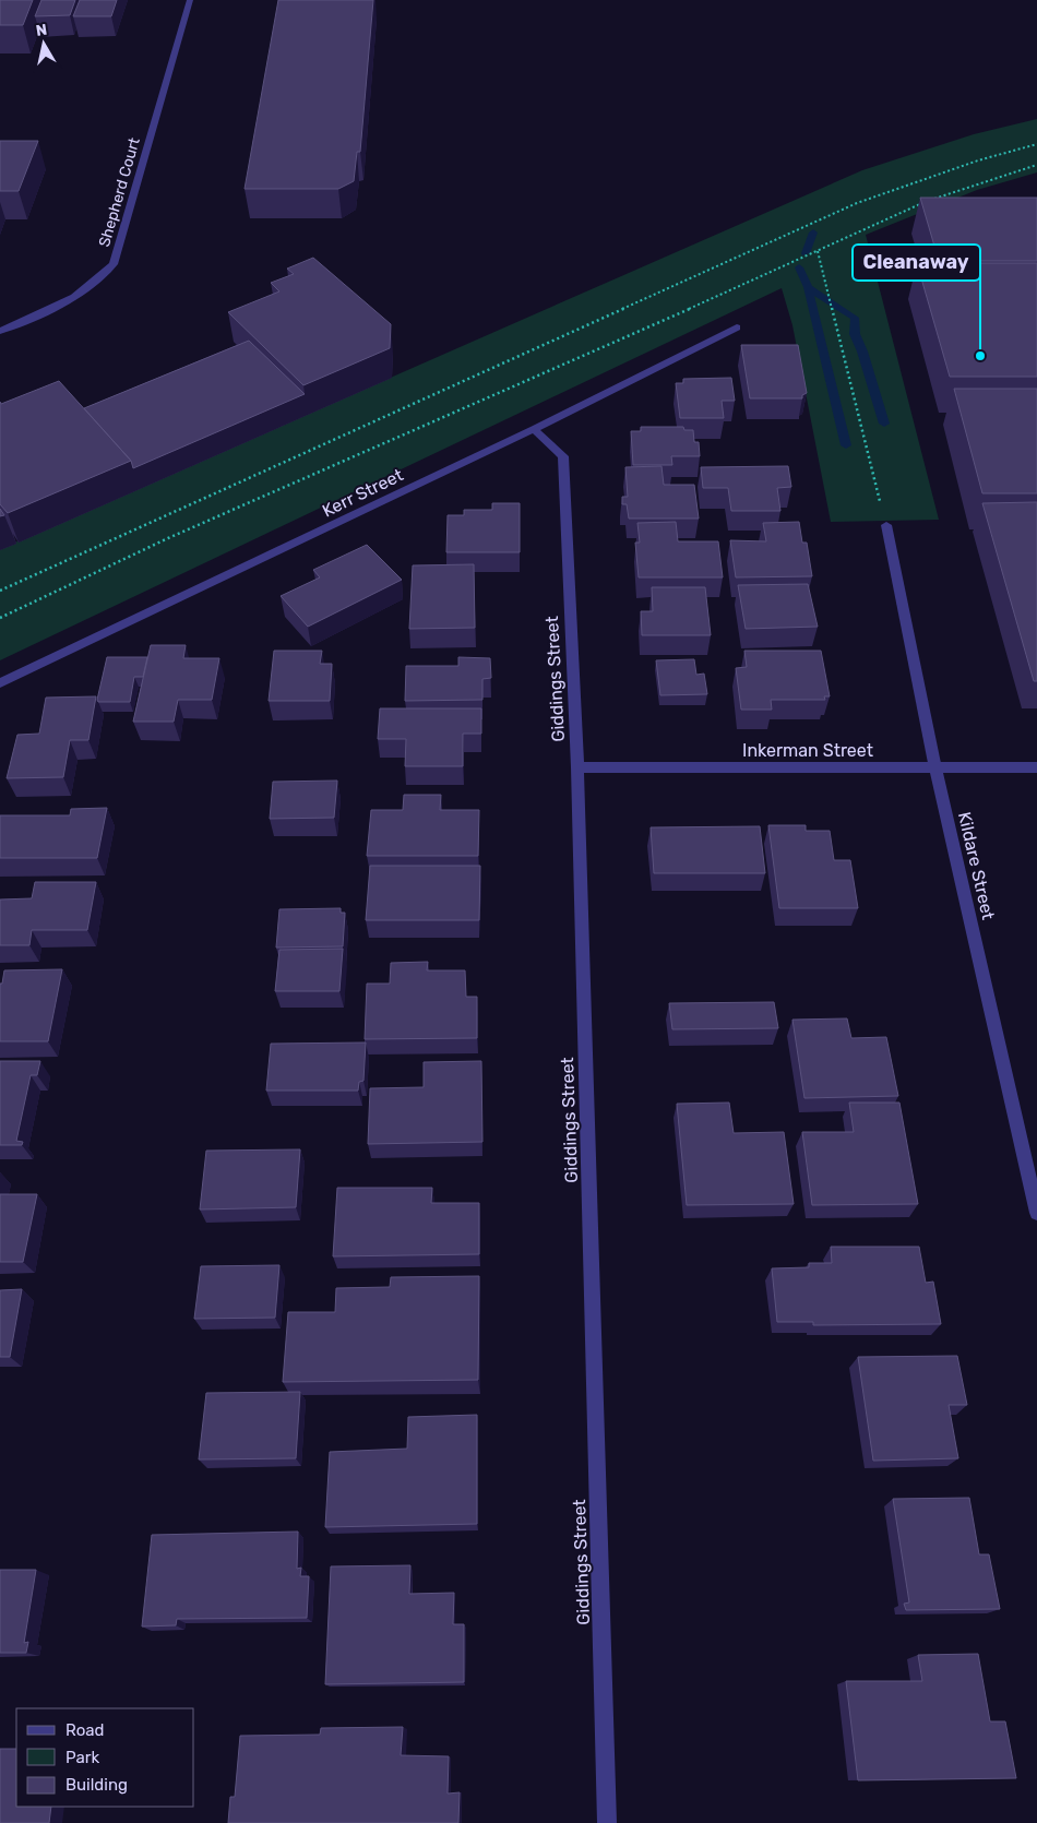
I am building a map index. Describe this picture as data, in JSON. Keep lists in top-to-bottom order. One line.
{"streets":{"street":["Shepherd Court","Kerr Street","Giddings Street","Inkerman Street","Kildare Street"]},"crossings":[["Kerr Street","Giddings Street"],["Giddings Street","Inkerman Street"],["Inkerman Street","Kildare Street"]],"places":["Cleanaway"],"legend":["Road","Park","Building"],"north":"top"}
